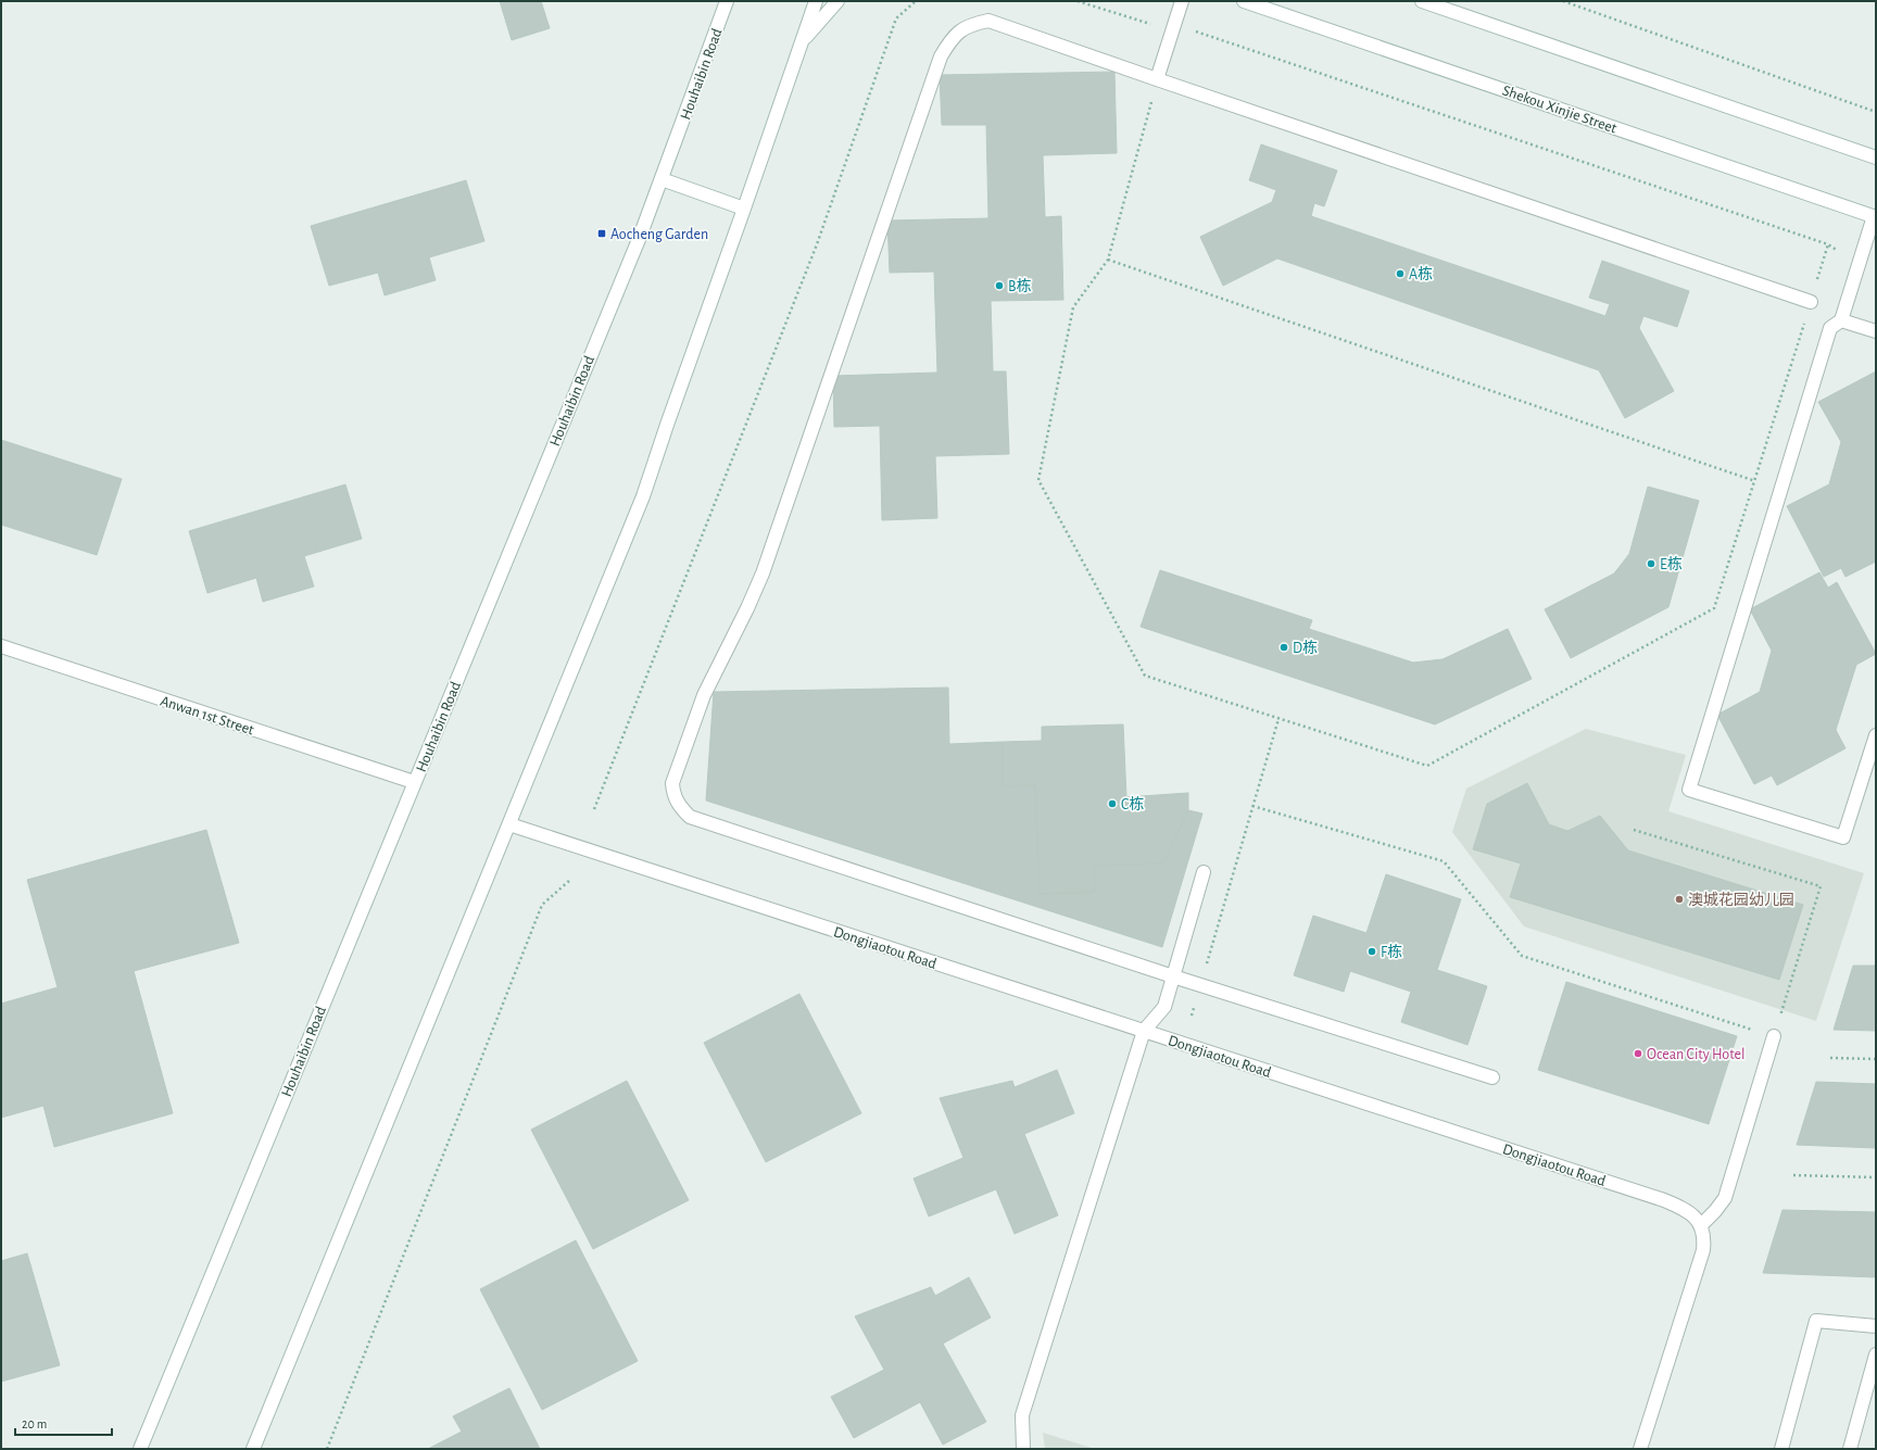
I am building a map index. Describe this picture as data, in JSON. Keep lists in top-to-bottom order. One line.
{"streets":{"main road":["Houhaibin Road","Shekou Xinjie Street","Anwan 1st Street","Dongjiaotou Road"]},"crossings":[["Houhaibin Road","Anwan 1st Street"]],"places":{"transit":["Aocheng Garden"],"other":["A栋","B栋","E栋","D栋","C栋","澳城花园幼儿园","F栋","Ocean City Hotel"]},"scale_bar":"20 m"}
